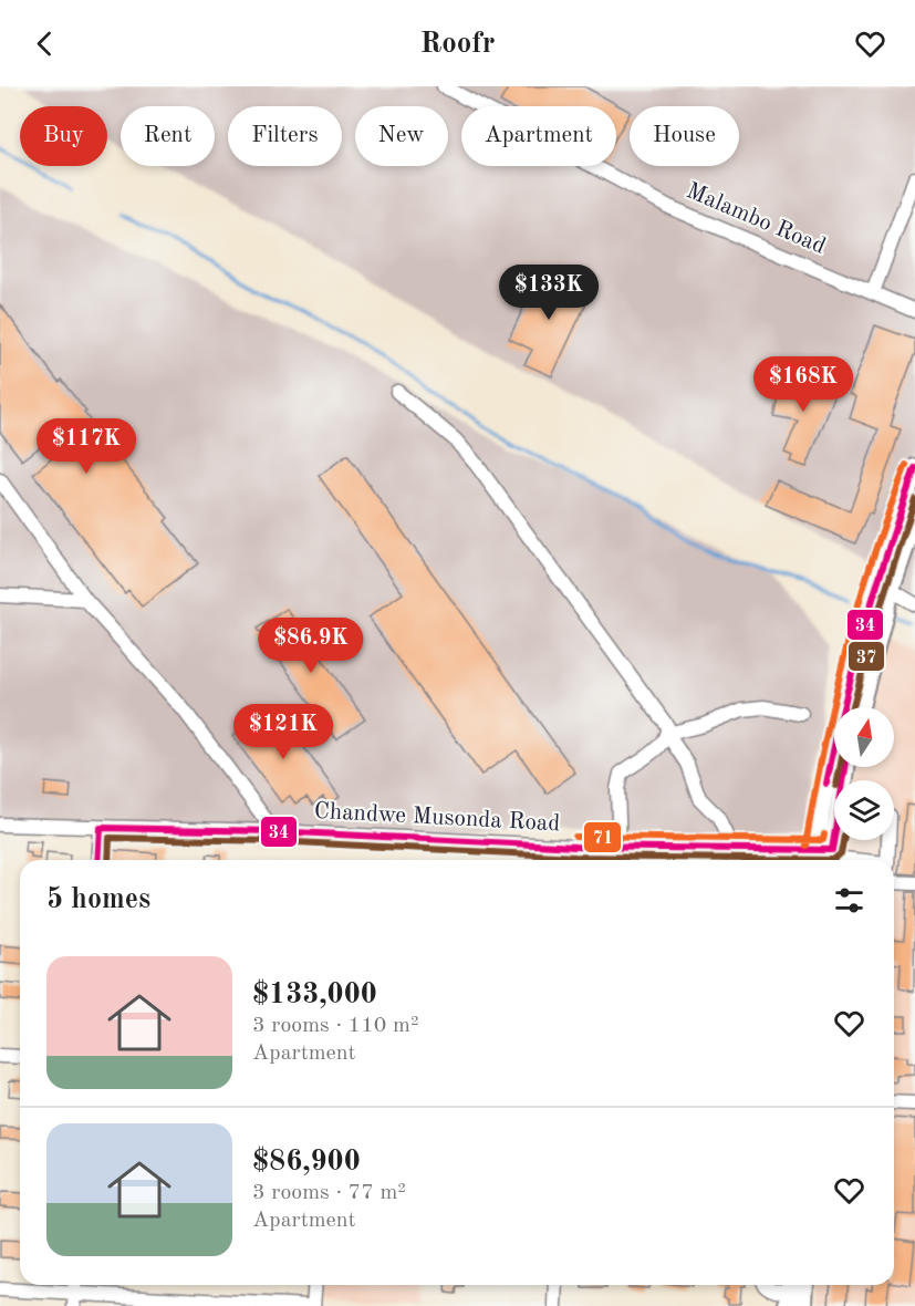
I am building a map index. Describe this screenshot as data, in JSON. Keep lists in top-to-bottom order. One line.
{"streets":{"street":["Malambo Road","Chandwe Musonda Road"]},"lines":["transit line 71","transit line 34","transit line 37"],"north":"top","page":{"header":"Roofr","chip":["Buy","Rent","Filters","New","Apartment","House"],"price":["$133K","$168K","$117K","$86.9K","$121K"],"heading":"5 homes","list":[{"name":"$133,000","note":"3 rooms · 110 m² · Apartment"},{"name":"$86,900","note":"3 rooms · 77 m² · Apartment"}]}}
